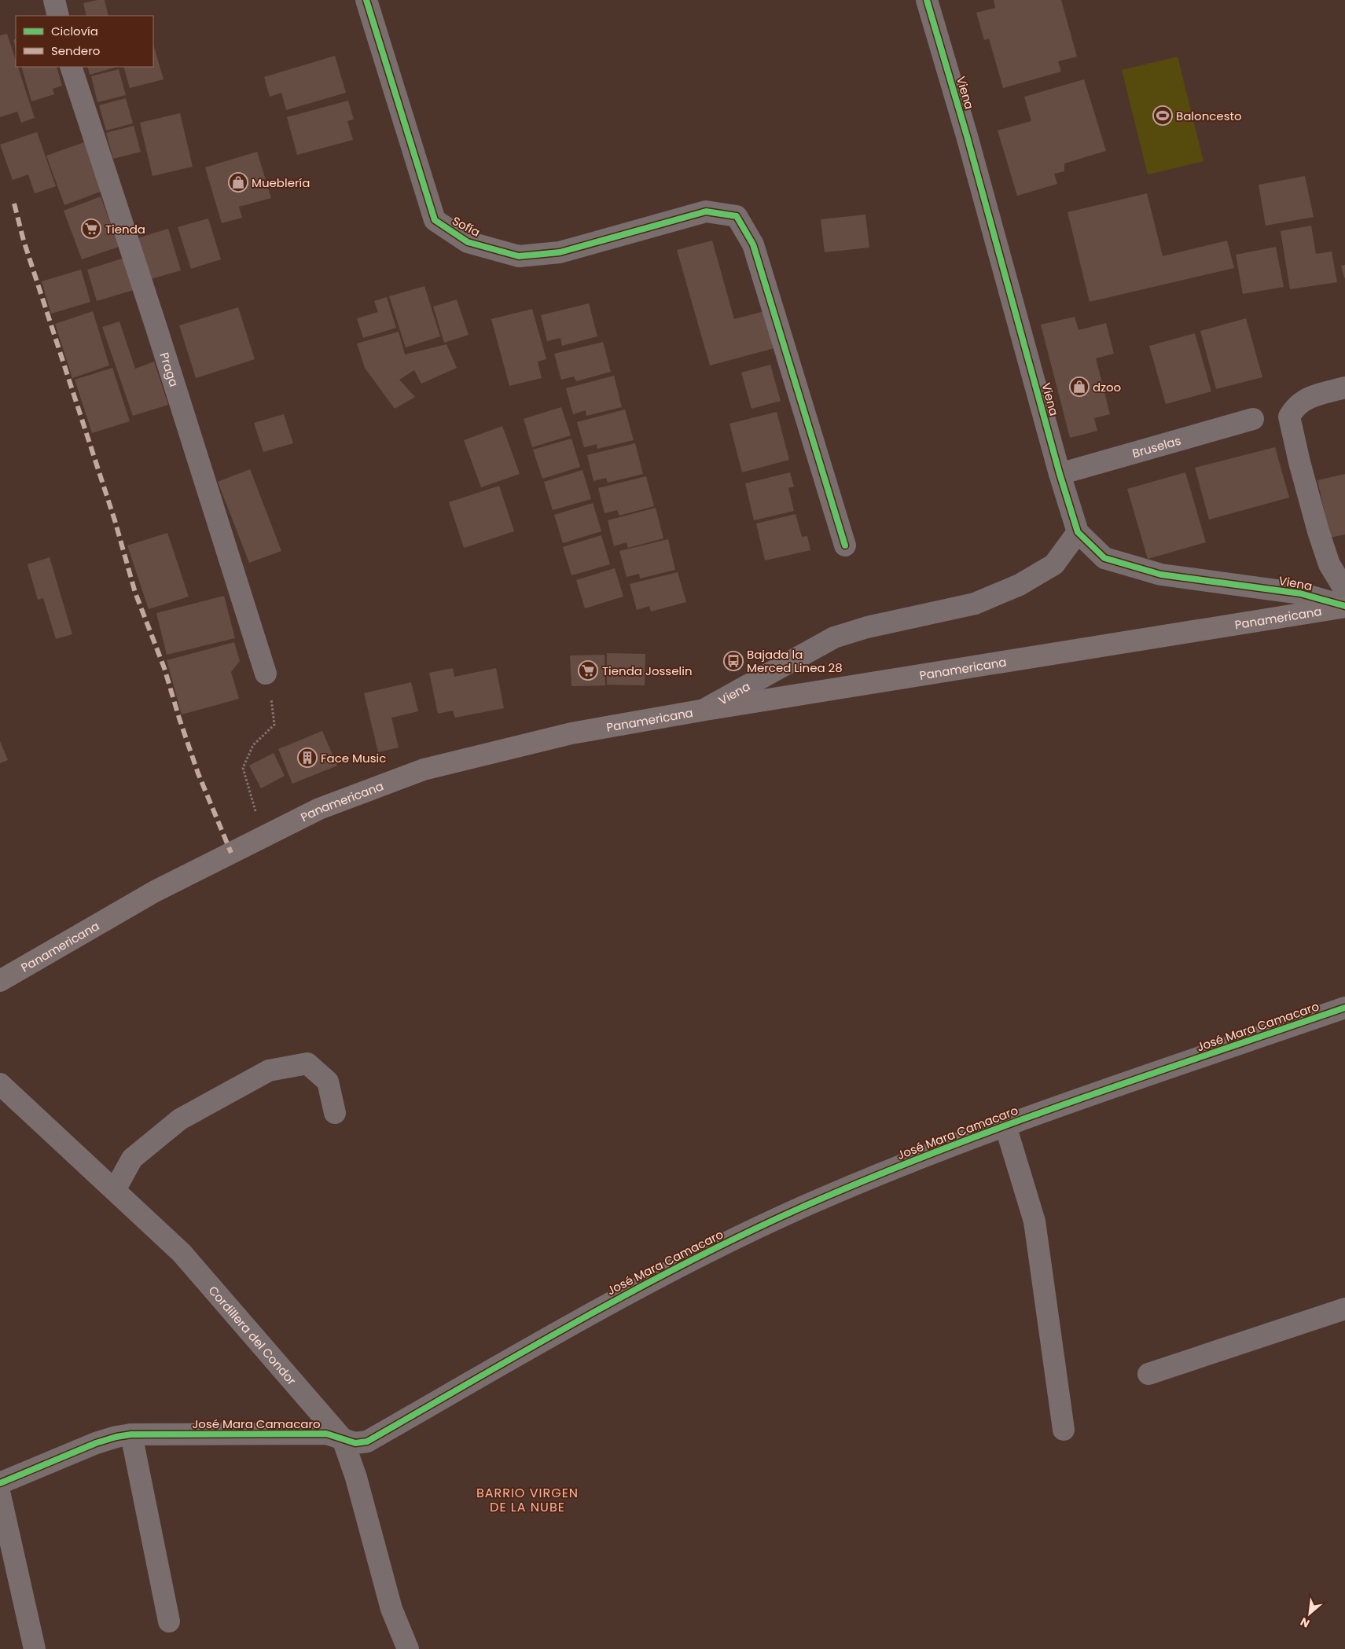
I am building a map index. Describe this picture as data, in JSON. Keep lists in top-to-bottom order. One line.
{"streets":{"main road":["Panamericana"],"street":["Viena","Sofía","Praga","Bruselas","José Mara Camacaro","Cordillera del Condor"]},"crossings":[["Viena","Bruselas"],["Viena","Panamericana"],["José Mara Camacaro","Cordillera del Condor"]],"districts":["BARRIO VIRGEN DE LA NUBE"],"places":{"sports":["Baloncesto"],"shop":["Mueblería","dzoo"],"supermarket":["Tienda","Tienda Josselin"],"bus stop":["Bajada la Merced Linea 28"],"building":["Face Music"]},"legend":["Ciclovía","Sendero"],"north":"bottom left"}
